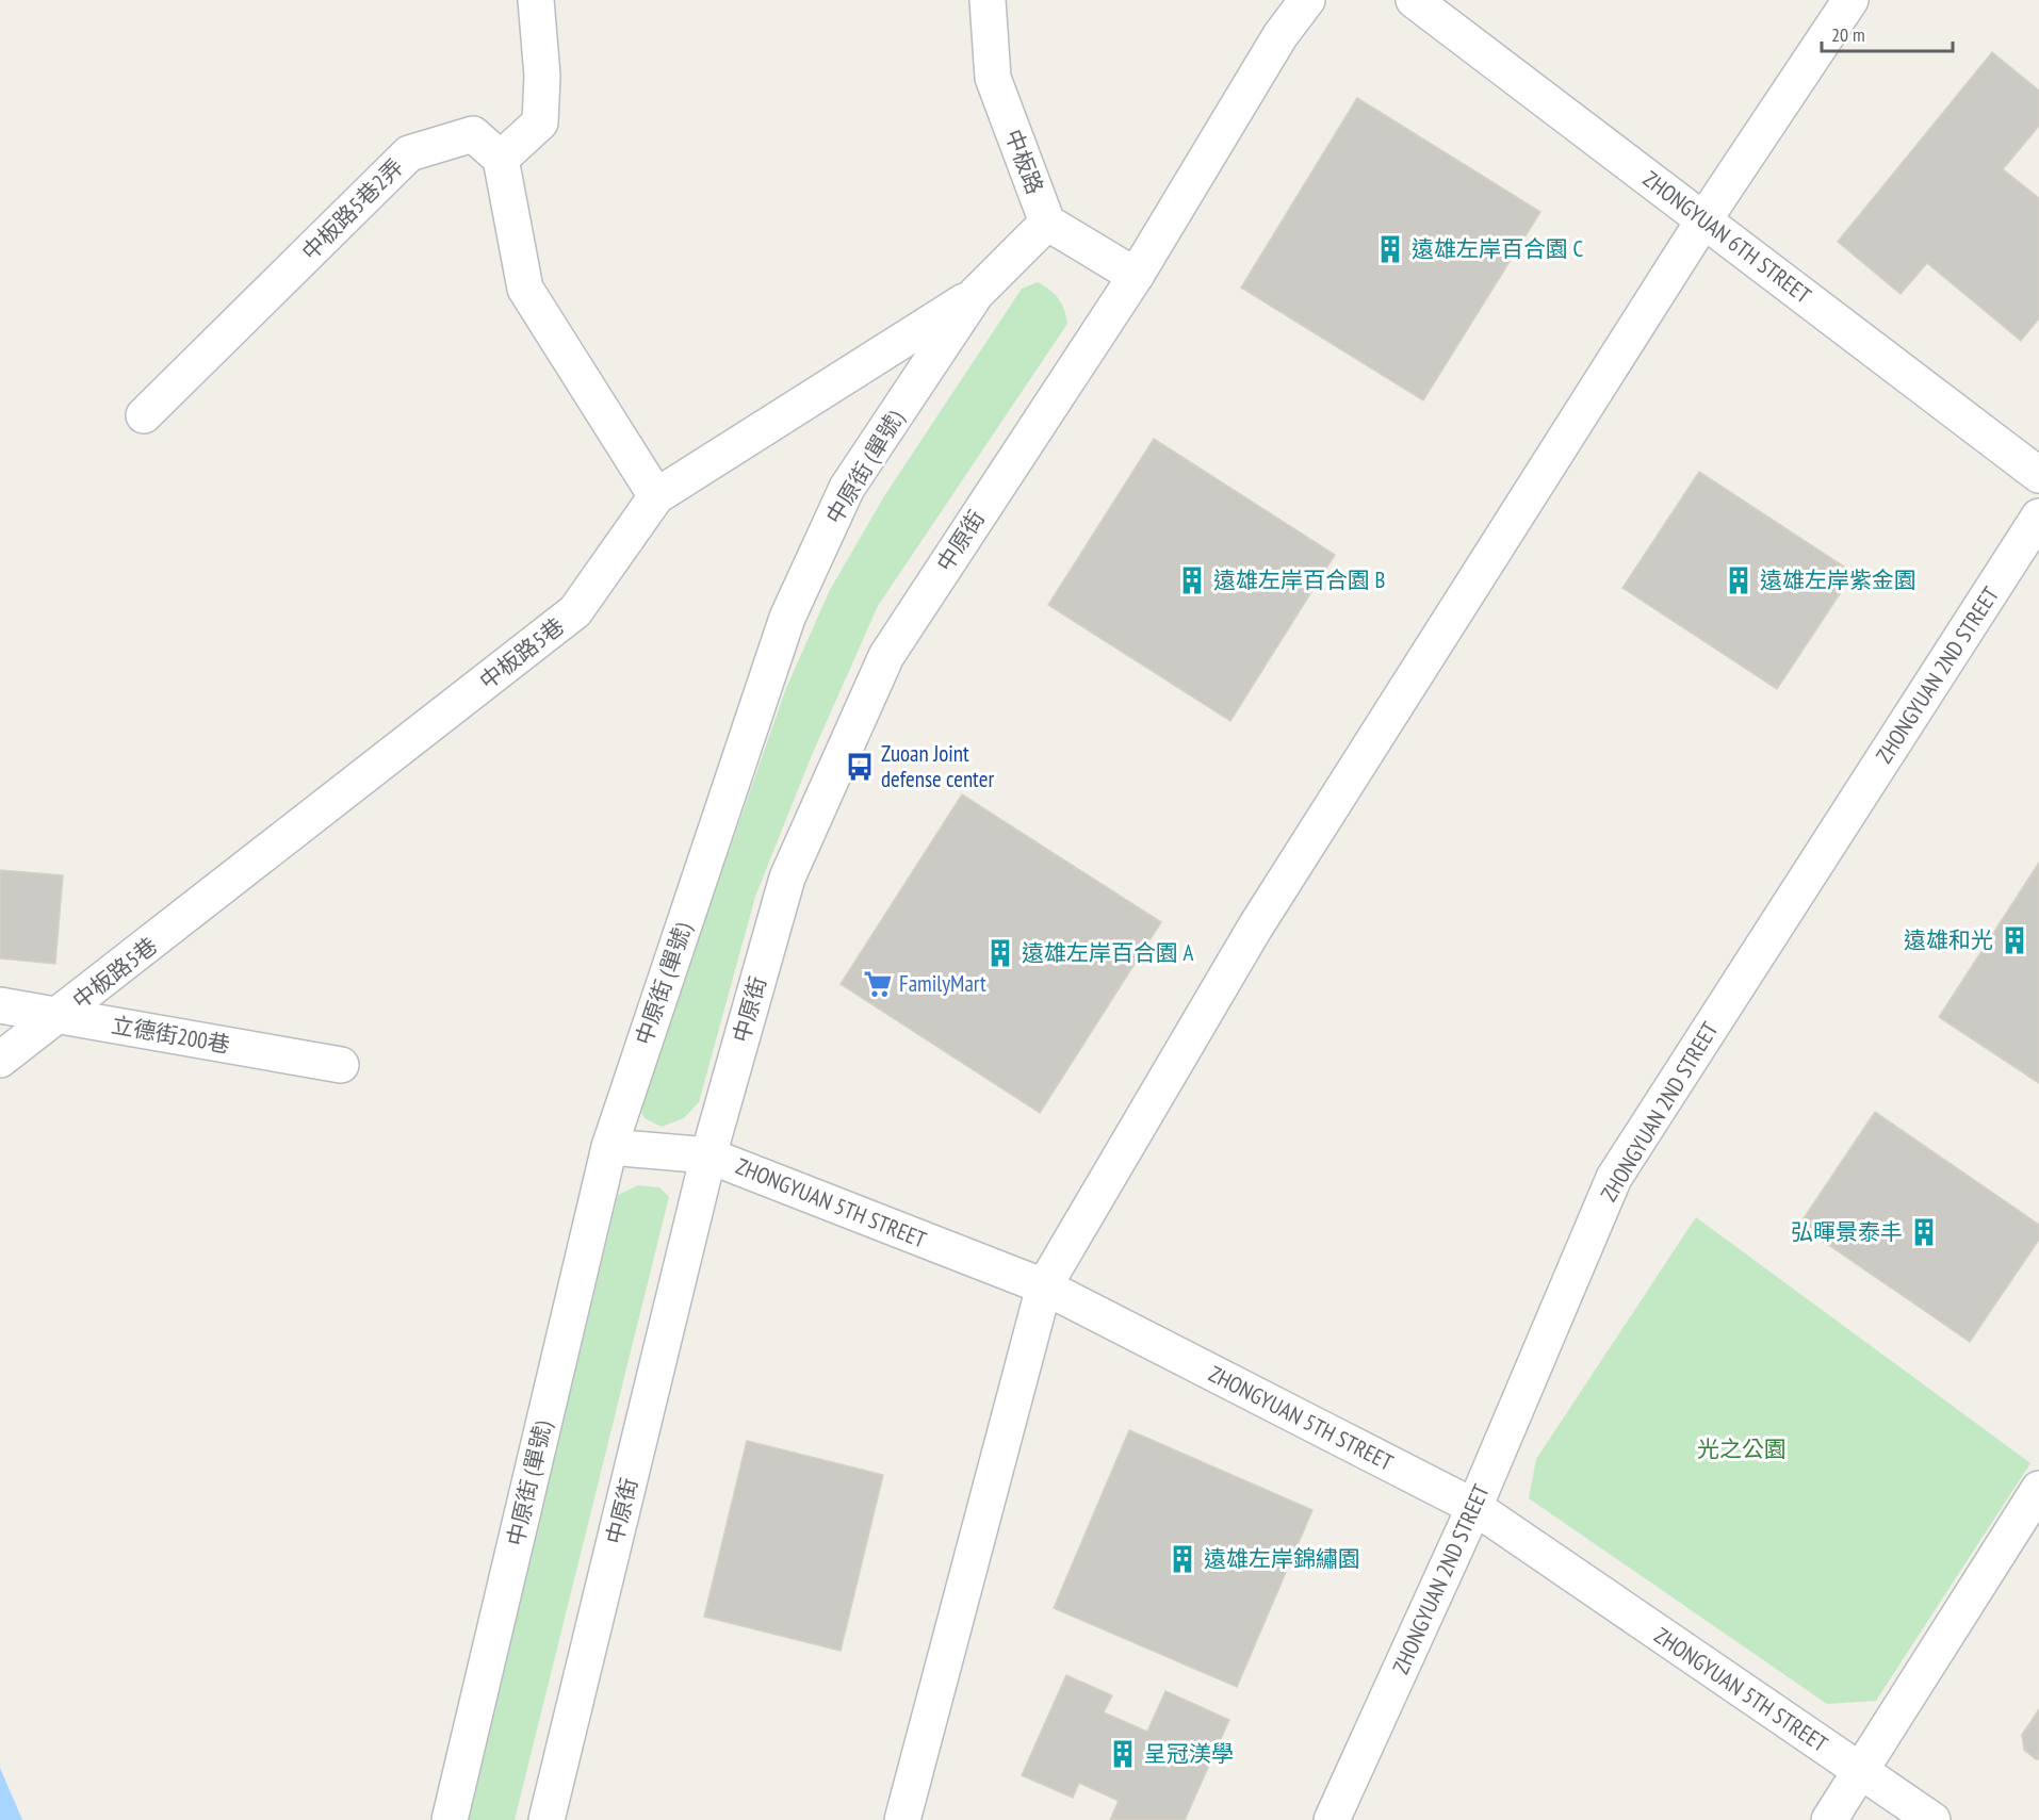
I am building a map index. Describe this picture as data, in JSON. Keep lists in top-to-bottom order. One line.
{"streets":{"street":["中板路","中板路5巷2弄","ZHONGYUAN 6TH STREET","中原街 (單號)","中原街","中板路5巷","ZHONGYUAN 2ND STREET","立德街200巷","ZHONGYUAN 5TH STREET"]},"crossings":[["中板路","中原街 (單號)"],["中板路","中原街"],["中原街 (單號)","中板路5巷"],["中原街 (單號)","ZHONGYUAN 5TH STREET"],["中原街","ZHONGYUAN 5TH STREET"],["中板路5巷","立德街200巷"],["ZHONGYUAN 2ND STREET","ZHONGYUAN 5TH STREET"]],"parks":["光之公園"],"places":{"building":["遠雄左岸百合園 C","遠雄左岸百合園 B","遠雄左岸紫金園","遠雄和光","遠雄左岸百合園 A","弘暉景泰丰","遠雄左岸錦繡園","呈冠渼學"],"bus stop":["Zuoan Joint defense center"],"supermarket":["FamilyMart"]},"scale_bar":"20 m"}
